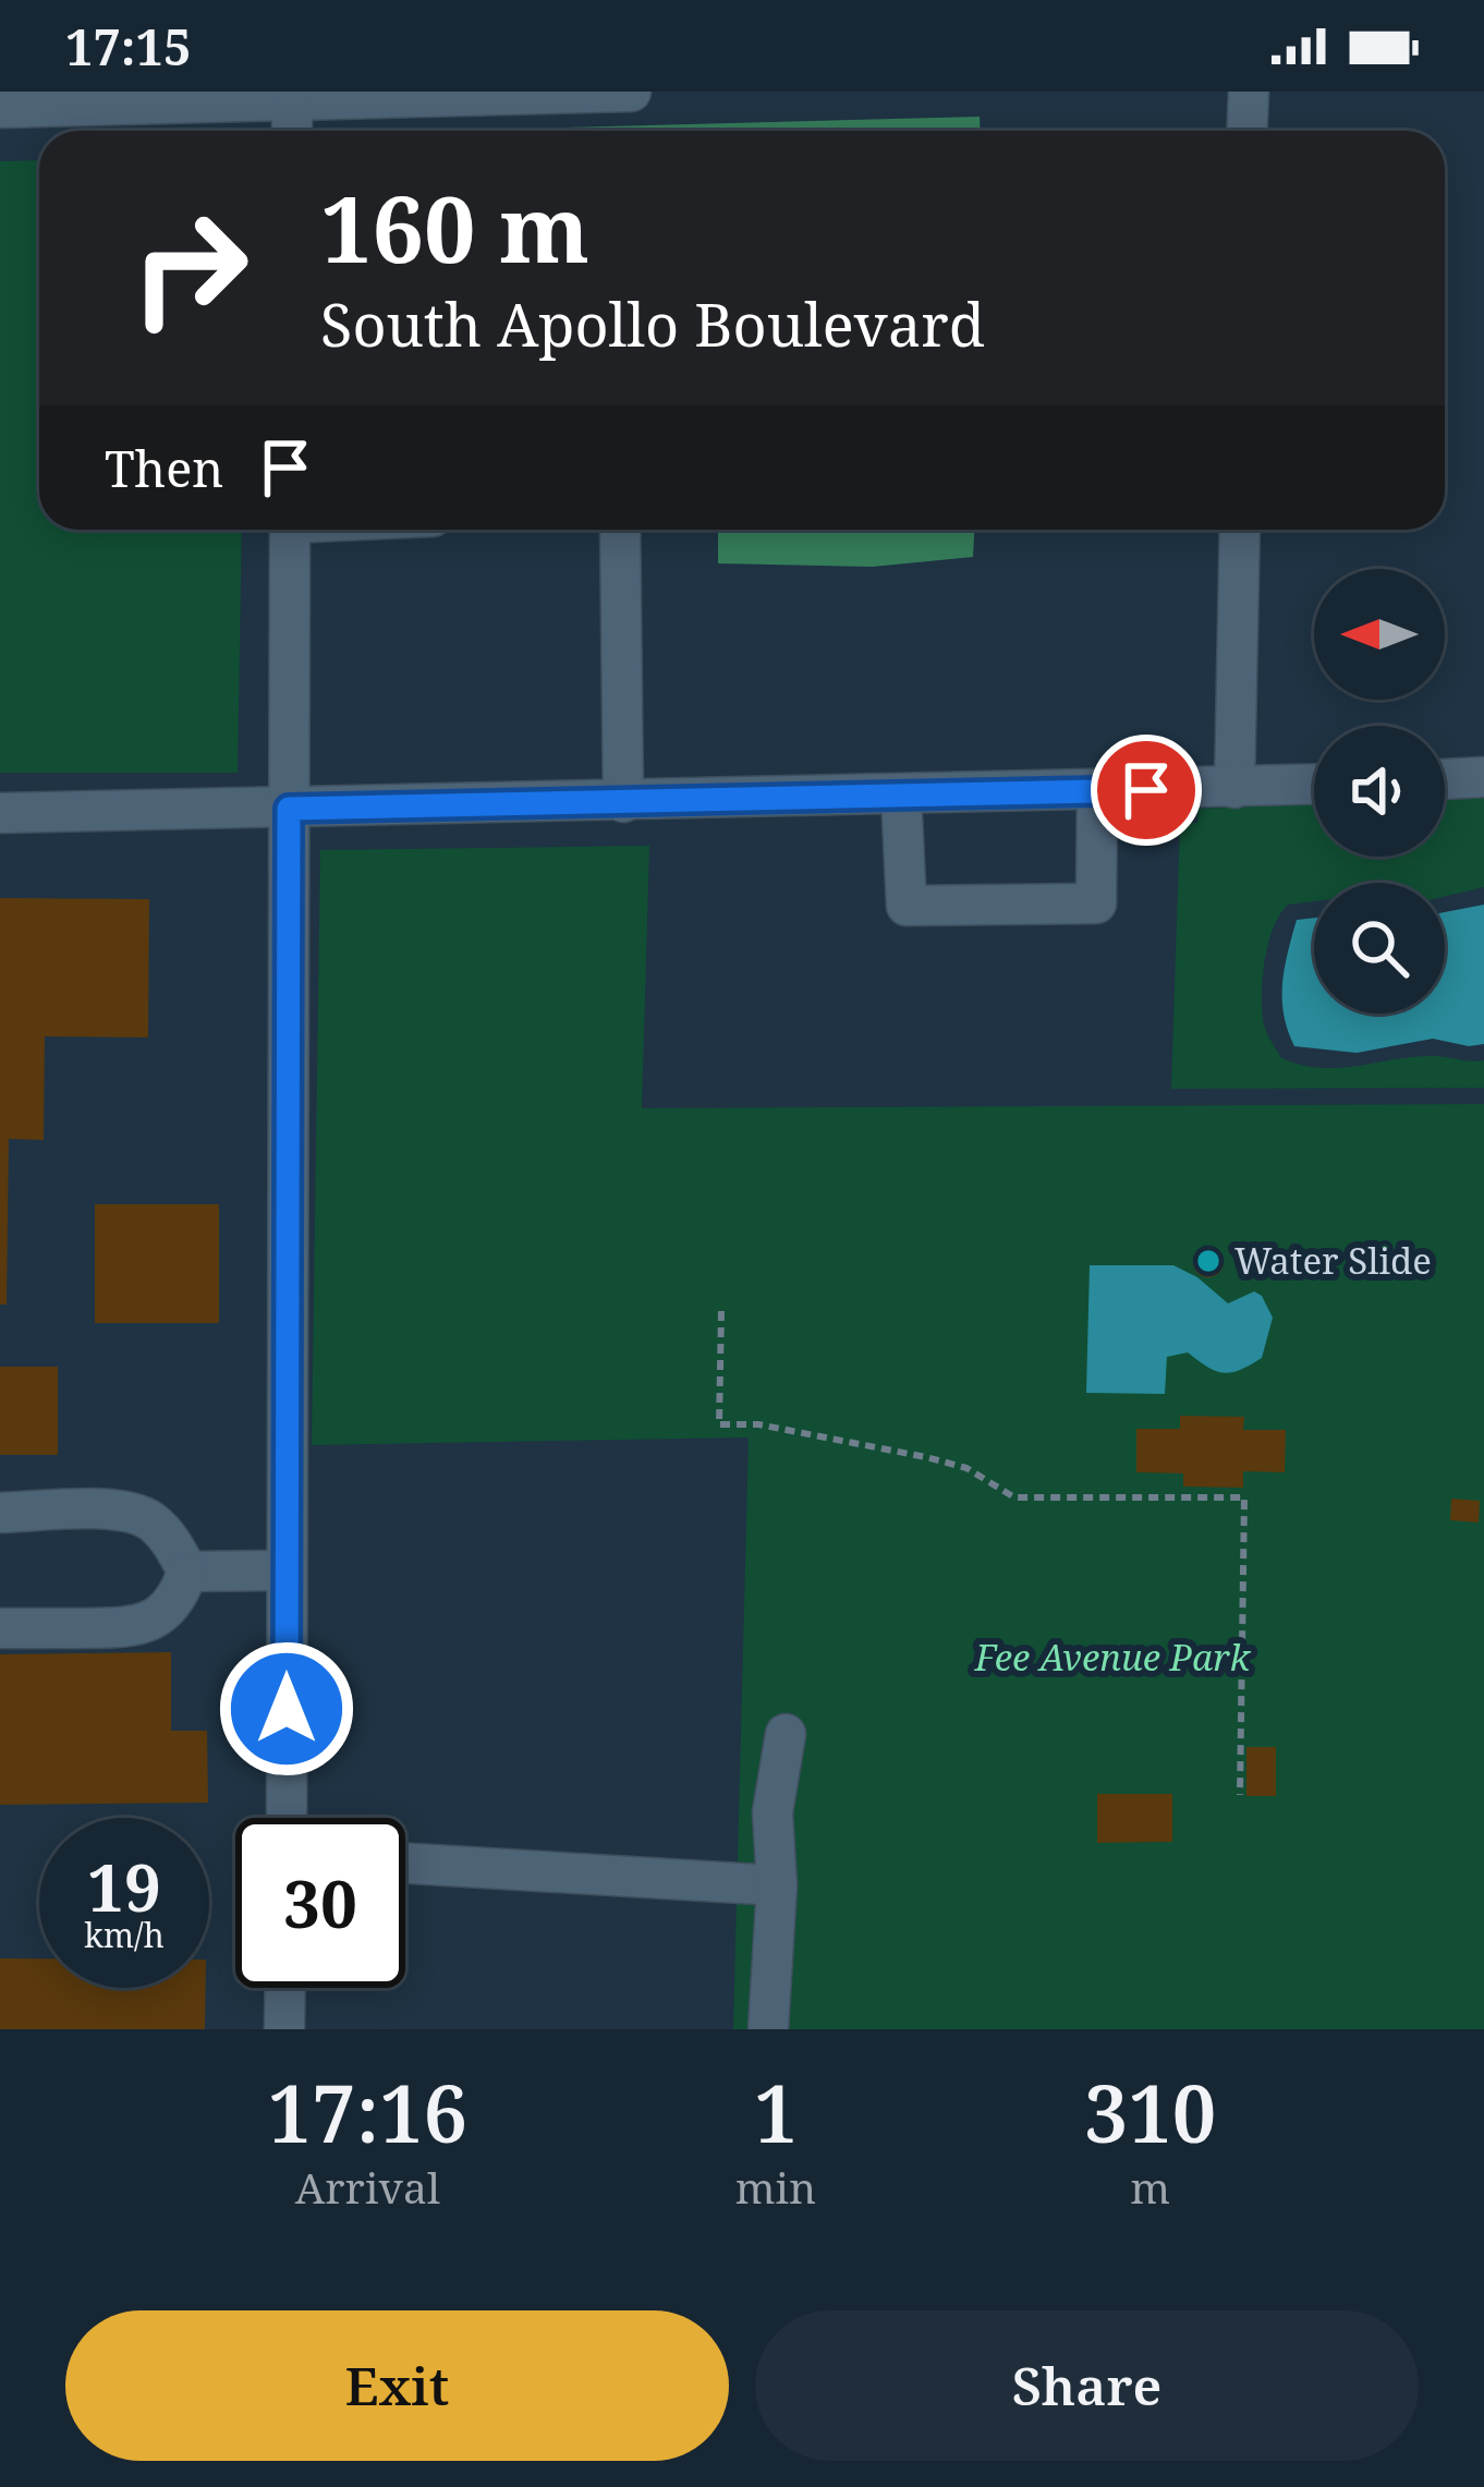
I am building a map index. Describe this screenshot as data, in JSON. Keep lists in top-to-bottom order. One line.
{"parks":["Fee Avenue Park"],"places":["Water Slide"],"north":"left","page":{"status":"17:15","turn":["160 m","South Apollo Boulevard"],"then":"Then","speed":"19 km/h","limit":"30","eta":["17:16","Arrival","1","min","310","m"],"buttons":["Exit","Share"]}}
